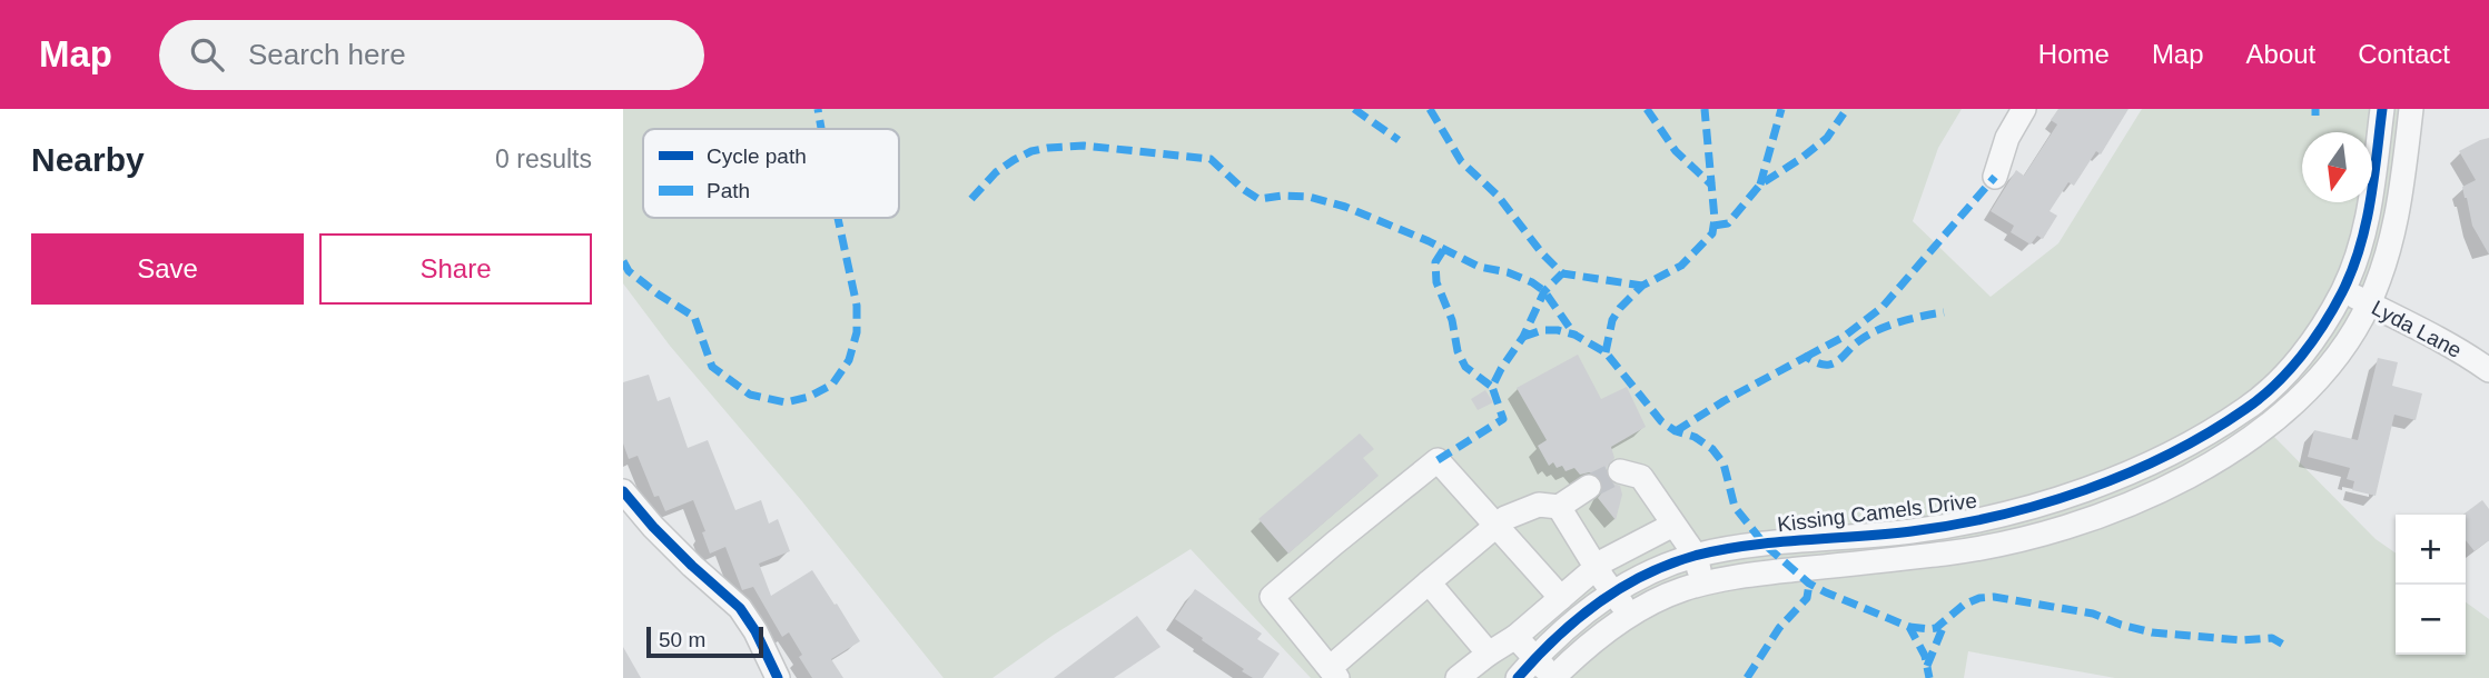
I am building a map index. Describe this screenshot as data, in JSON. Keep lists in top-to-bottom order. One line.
{"streets":{"street":["Lyda Lane","Kissing Camels Drive"]},"crossings":[["Lyda Lane","Kissing Camels Drive"]],"legend":["Cycle path","Path"],"scale_bar":"50 m","north":"bottom","page":{"header":"Map","search":"Search here","nav":["Home","Map","About","Contact"],"heading":["Nearby","0 results"],"buttons":["Save","Share"],"map_buttons":["+","−"],"scale":"50 m"}}
